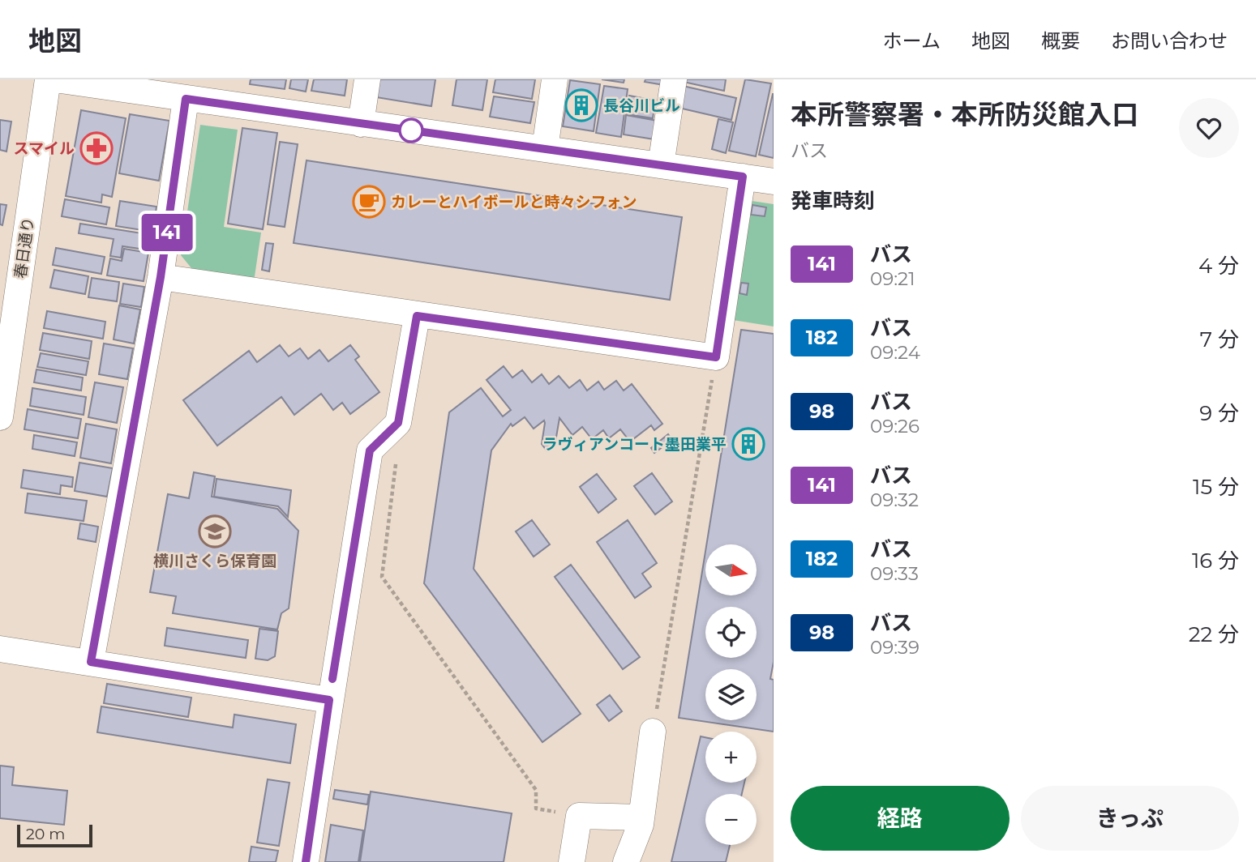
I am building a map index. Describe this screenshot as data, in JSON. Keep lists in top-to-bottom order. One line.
{"streets":{"street":["春日通り"]},"places":{"building":["長谷川ビル","ラヴィアンコート墨田業平"],"pharmacy":["スマイル"],"cafe":["カレーとハイボールと時々シフォン"],"school or university":["横川さくら保育園"]},"lines":["bus line 141"],"scale_bar":"20 m","north":"right","page":{"header":"地図","nav":["ホーム","地図","概要","お問い合わせ"],"on_map":"141","heading":[["本所警察署・本所防災館入口","バス"],"発車時刻"],"list":[{"mark":"141","name":"バス","note":"09:21","value":"4 分"},{"mark":"182","name":"バス","note":"09:24","value":"7 分"},{"mark":"98","name":"バス","note":"09:26","value":"9 分"},{"mark":"141","name":"バス","note":"09:32","value":"15 分"},{"mark":"182","name":"バス","note":"09:33","value":"16 分"},{"mark":"98","name":"バス","note":"09:39","value":"22 分"}],"map_buttons":["+","−"],"buttons":["経路","きっぷ"],"scale":"20 m"}}
